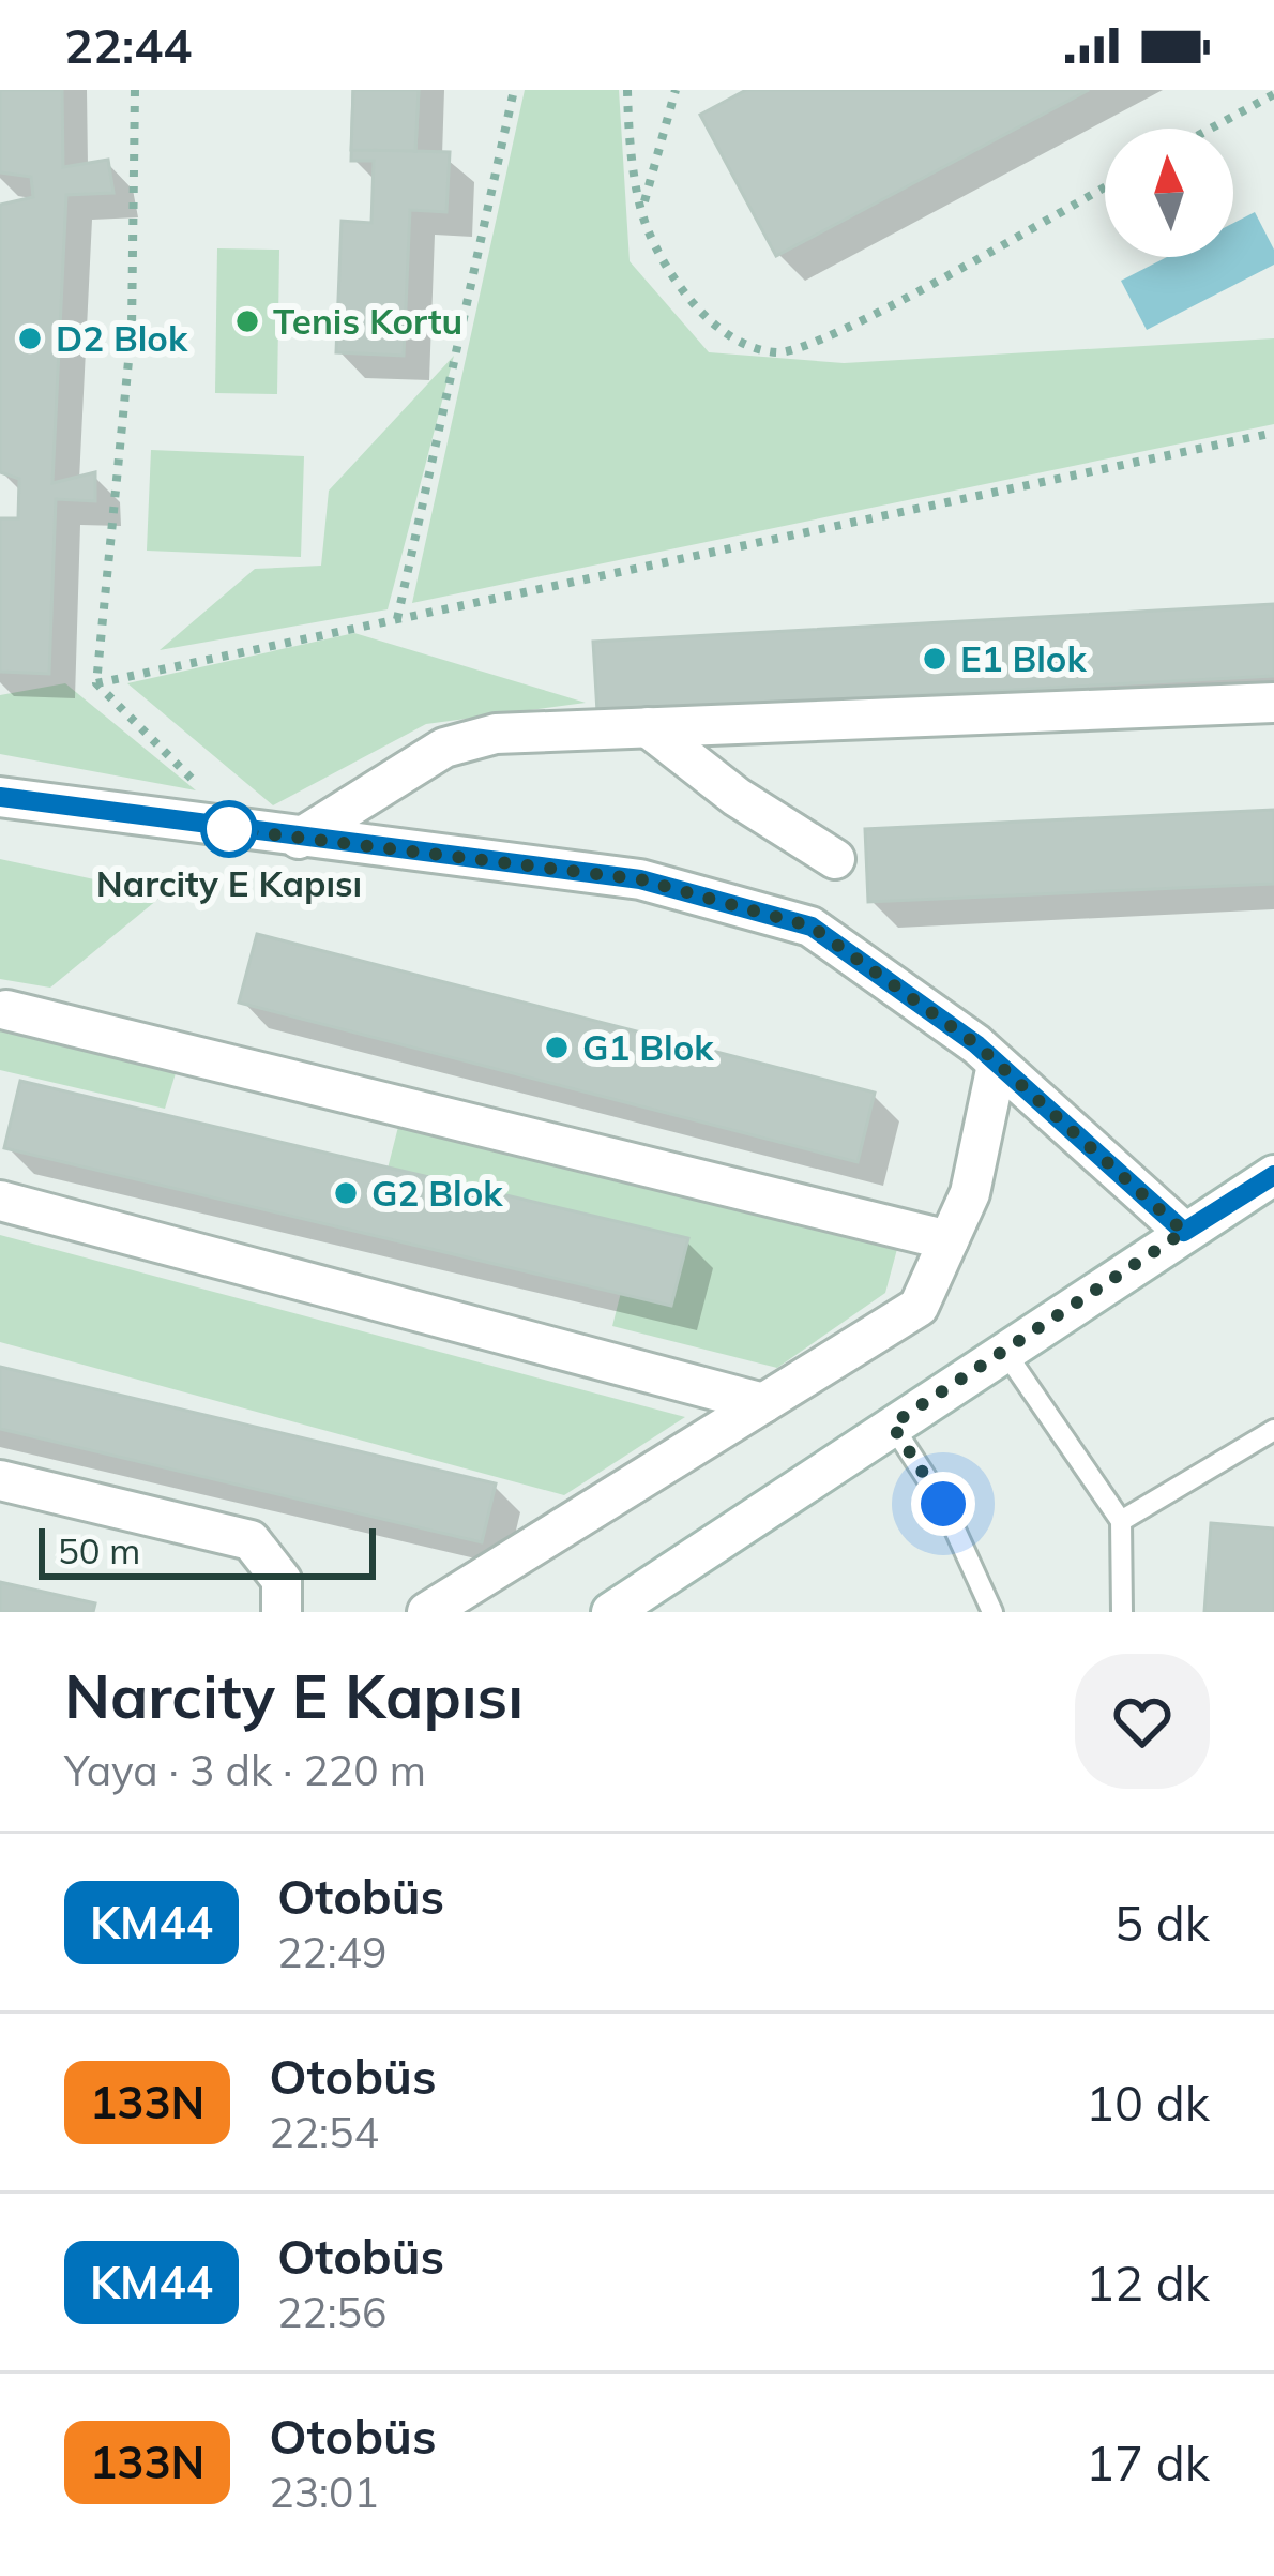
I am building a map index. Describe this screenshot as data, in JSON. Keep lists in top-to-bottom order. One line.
{"places":["Tenis Kortu","D2 Blok","E1 Blok","Narcity E Kapısı","G1 Blok","G2 Blok"],"lines":["bus line KM44"],"scale_bar":"50 m","north":"top","page":{"status":"22:44","scale":"50 m","heading":["Narcity E Kapısı","Yaya · 3 dk · 220 m"],"list":[{"mark":"KM44","name":"Otobüs","note":"22:49","value":"5 dk"},{"mark":"133N","name":"Otobüs","note":"22:54","value":"10 dk"},{"mark":"KM44","name":"Otobüs","note":"22:56","value":"12 dk"},{"mark":"133N","name":"Otobüs","note":"23:01","value":"17 dk"}]}}
